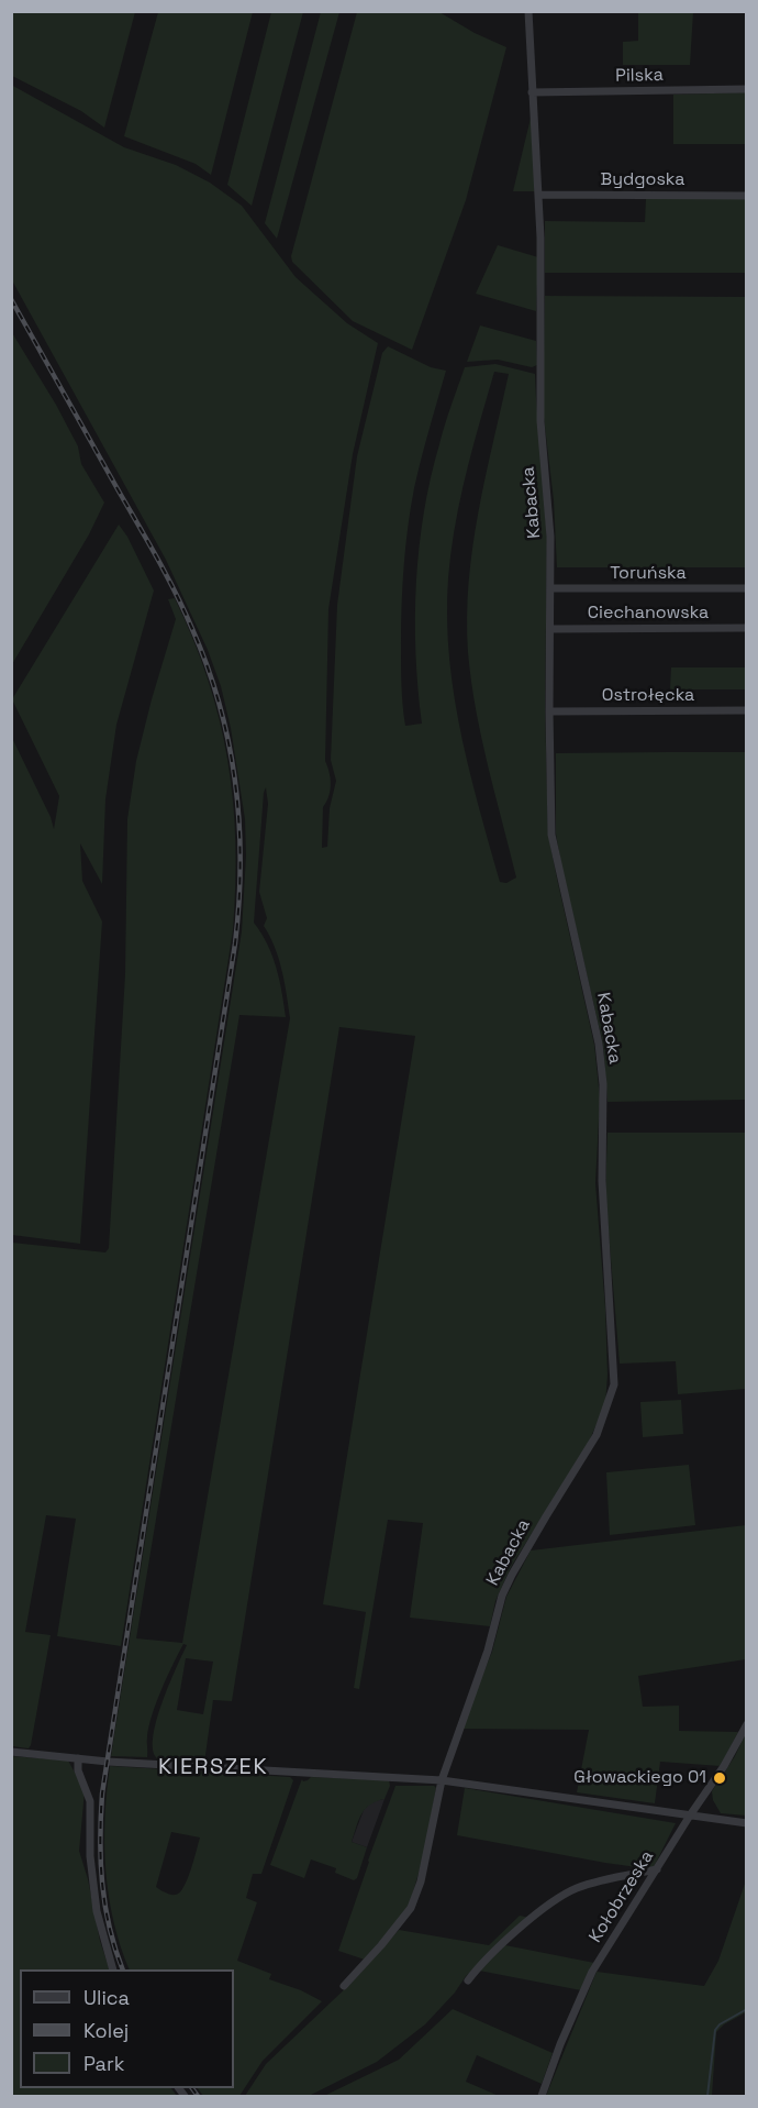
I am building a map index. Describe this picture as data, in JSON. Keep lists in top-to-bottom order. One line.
{"streets":{"street":["Pilska","Bydgoska","Kabacka","Toruńska","Ciechanowska","Ostrołęcka","Kołobrzeska"]},"crossings":[["Pilska","Kabacka"],["Bydgoska","Kabacka"],["Kabacka","Toruńska"],["Kabacka","Ciechanowska"],["Kabacka","Ostrołęcka"]],"districts":["KIERSZEK"],"places":["Głowackiego 01"],"legend":["Ulica","Kolej","Park"]}
